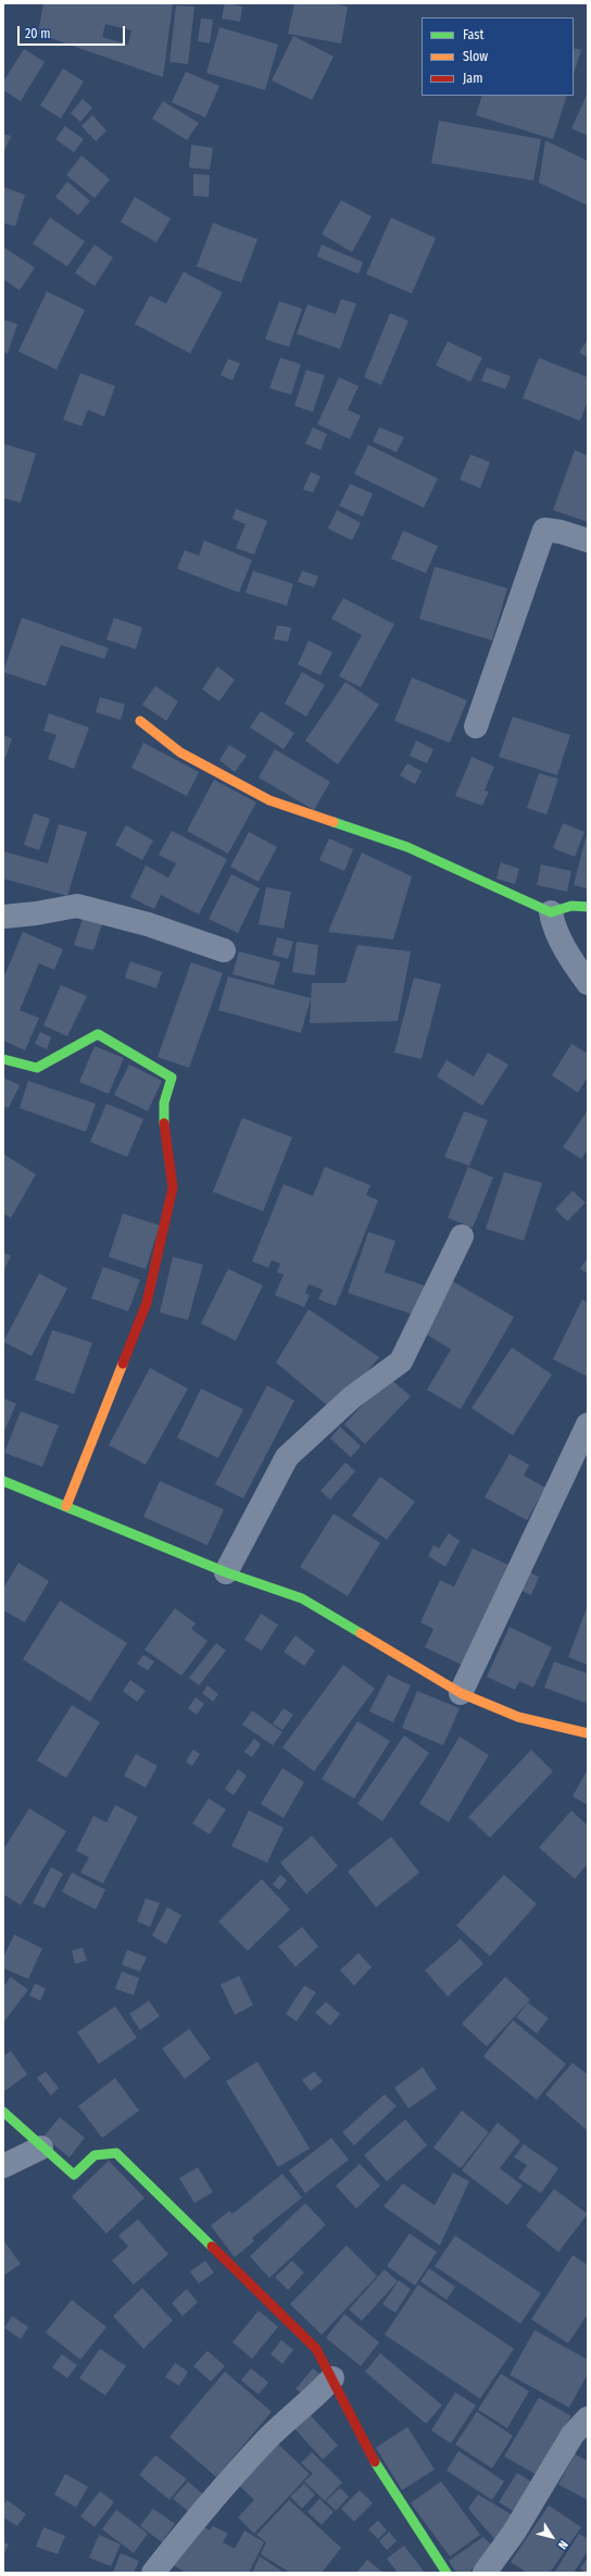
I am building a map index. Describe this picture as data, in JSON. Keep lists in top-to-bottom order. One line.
{"legend":["Fast","Slow","Jam"],"scale_bar":"20 m","north":"bottom right"}
